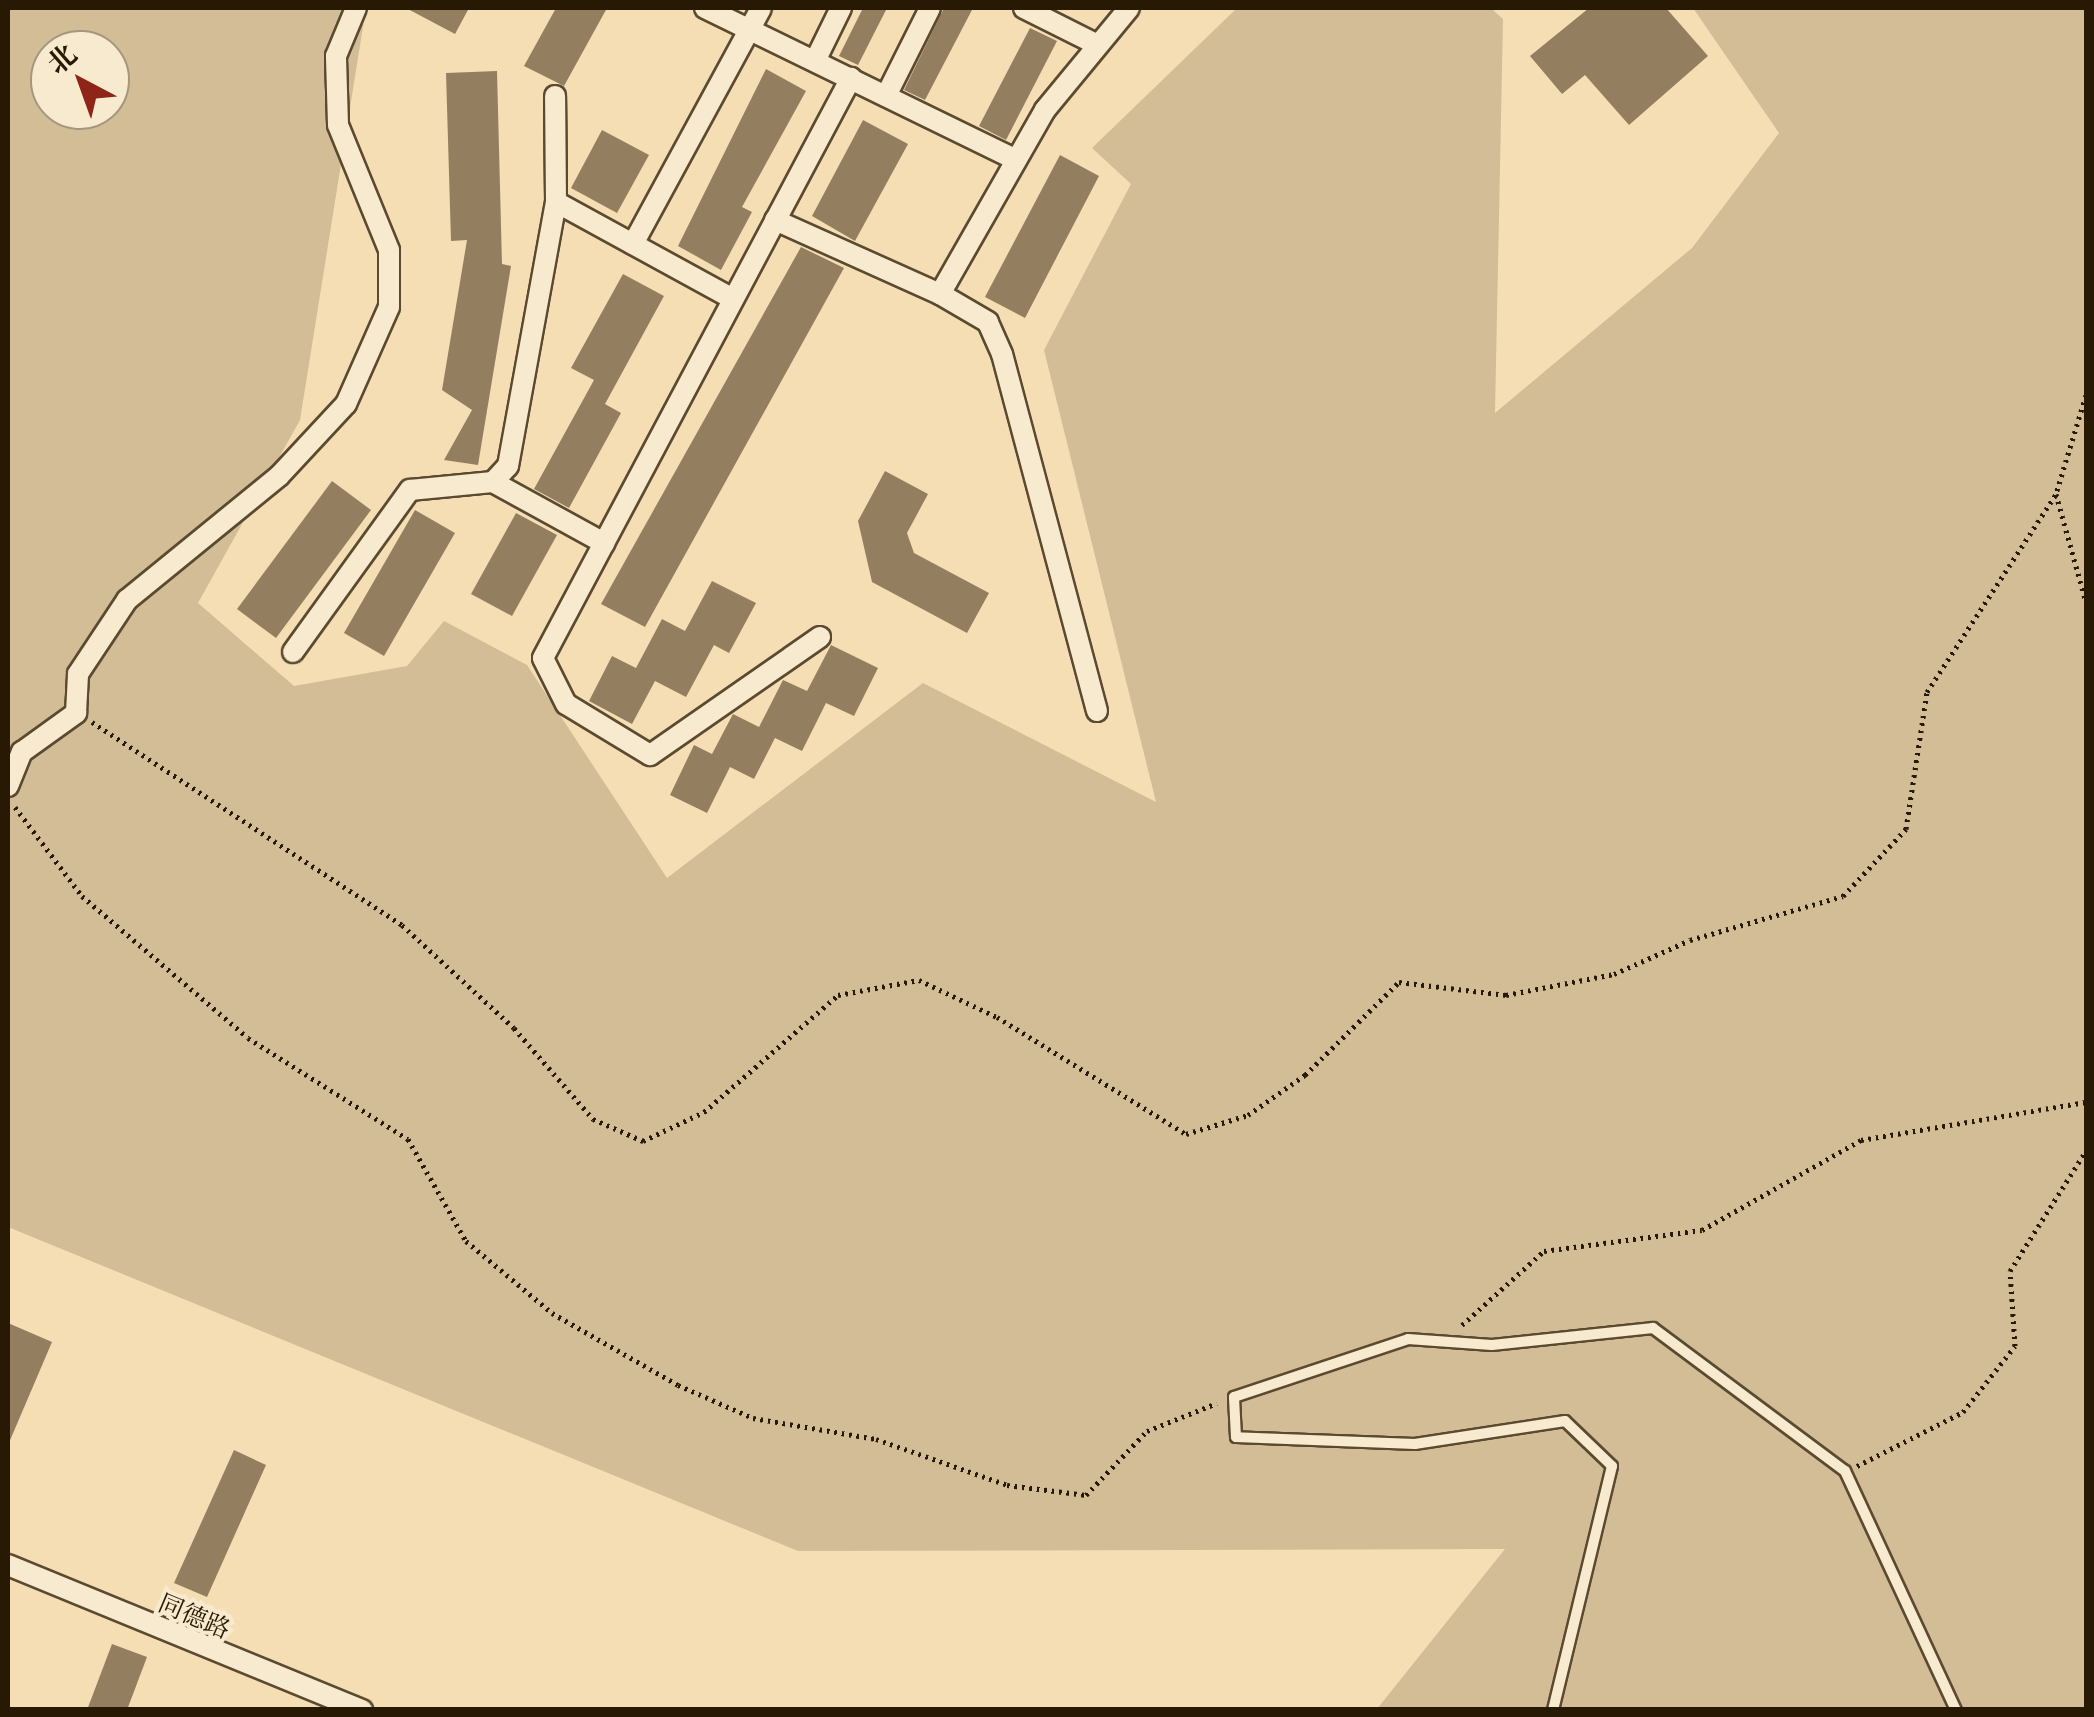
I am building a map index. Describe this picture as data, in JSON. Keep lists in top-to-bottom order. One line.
{"streets":{"street":["同德路"]},"north":"top left"}
